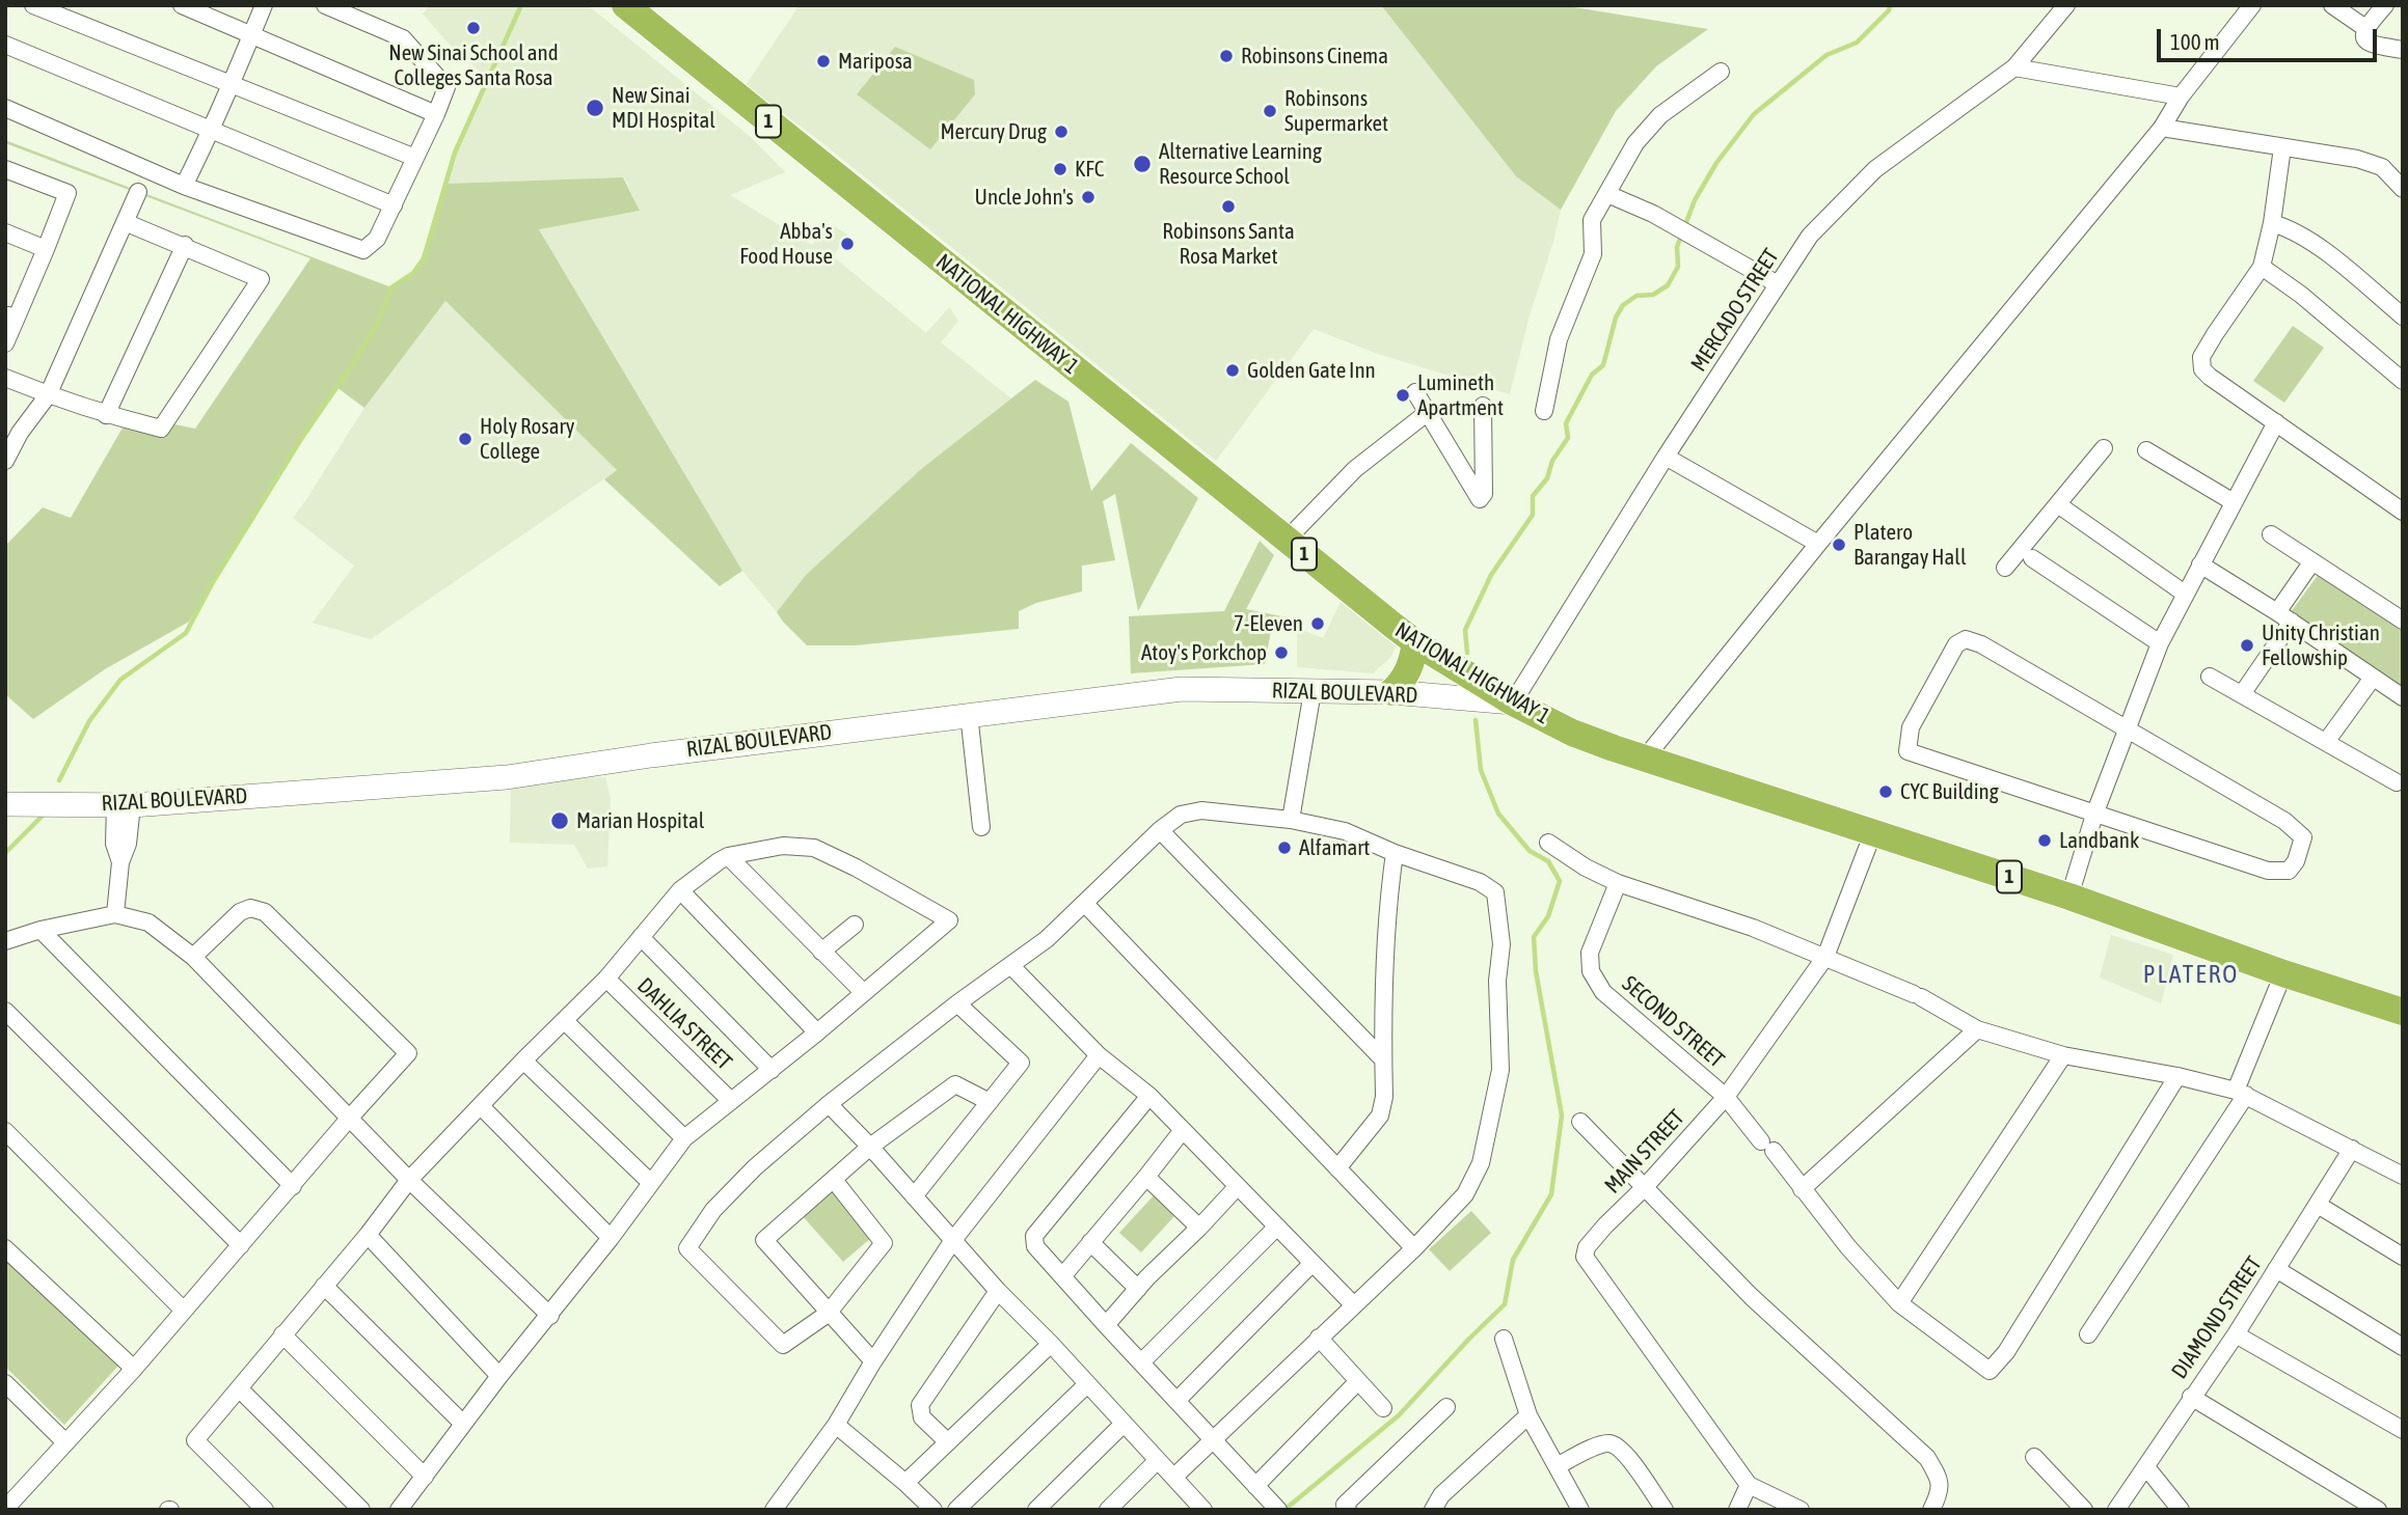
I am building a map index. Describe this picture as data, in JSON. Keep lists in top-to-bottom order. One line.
{"streets":{"highway":["1","NATIONAL HIGHWAY 1"],"main road":["RIZAL BOULEVARD"],"street":["MERCADO STREET","SECOND STREET","DAHLIA STREET","MAIN STREET","DIAMOND STREET"]},"crossings":[["MERCADO STREET","NATIONAL HIGHWAY 1"],["MERCADO STREET","RIZAL BOULEVARD"],["NATIONAL HIGHWAY 1","RIZAL BOULEVARD"],["NATIONAL HIGHWAY 1","MAIN STREET"],["SECOND STREET","MAIN STREET"]],"districts":["PLATERO"],"places":["New Sinai School and Colleges Santa Rosa","Robinsons Cinema","Mariposa","New Sinai MDI Hospital","Robinsons Supermarket","Mercury Drug","Alternative Learning Resource School","KFC","Uncle John's","Robinsons Santa Rosa Market","Abba's Food House","Golden Gate Inn","Lumineth Apartment","Holy Rosary College","Platero Barangay Hall","7-Eleven","Unity Christian Fellowship","Atoy's Porkchop","CYC Building","Marian Hospital","Landbank","Alfamart"],"scale_bar":"100 m"}
